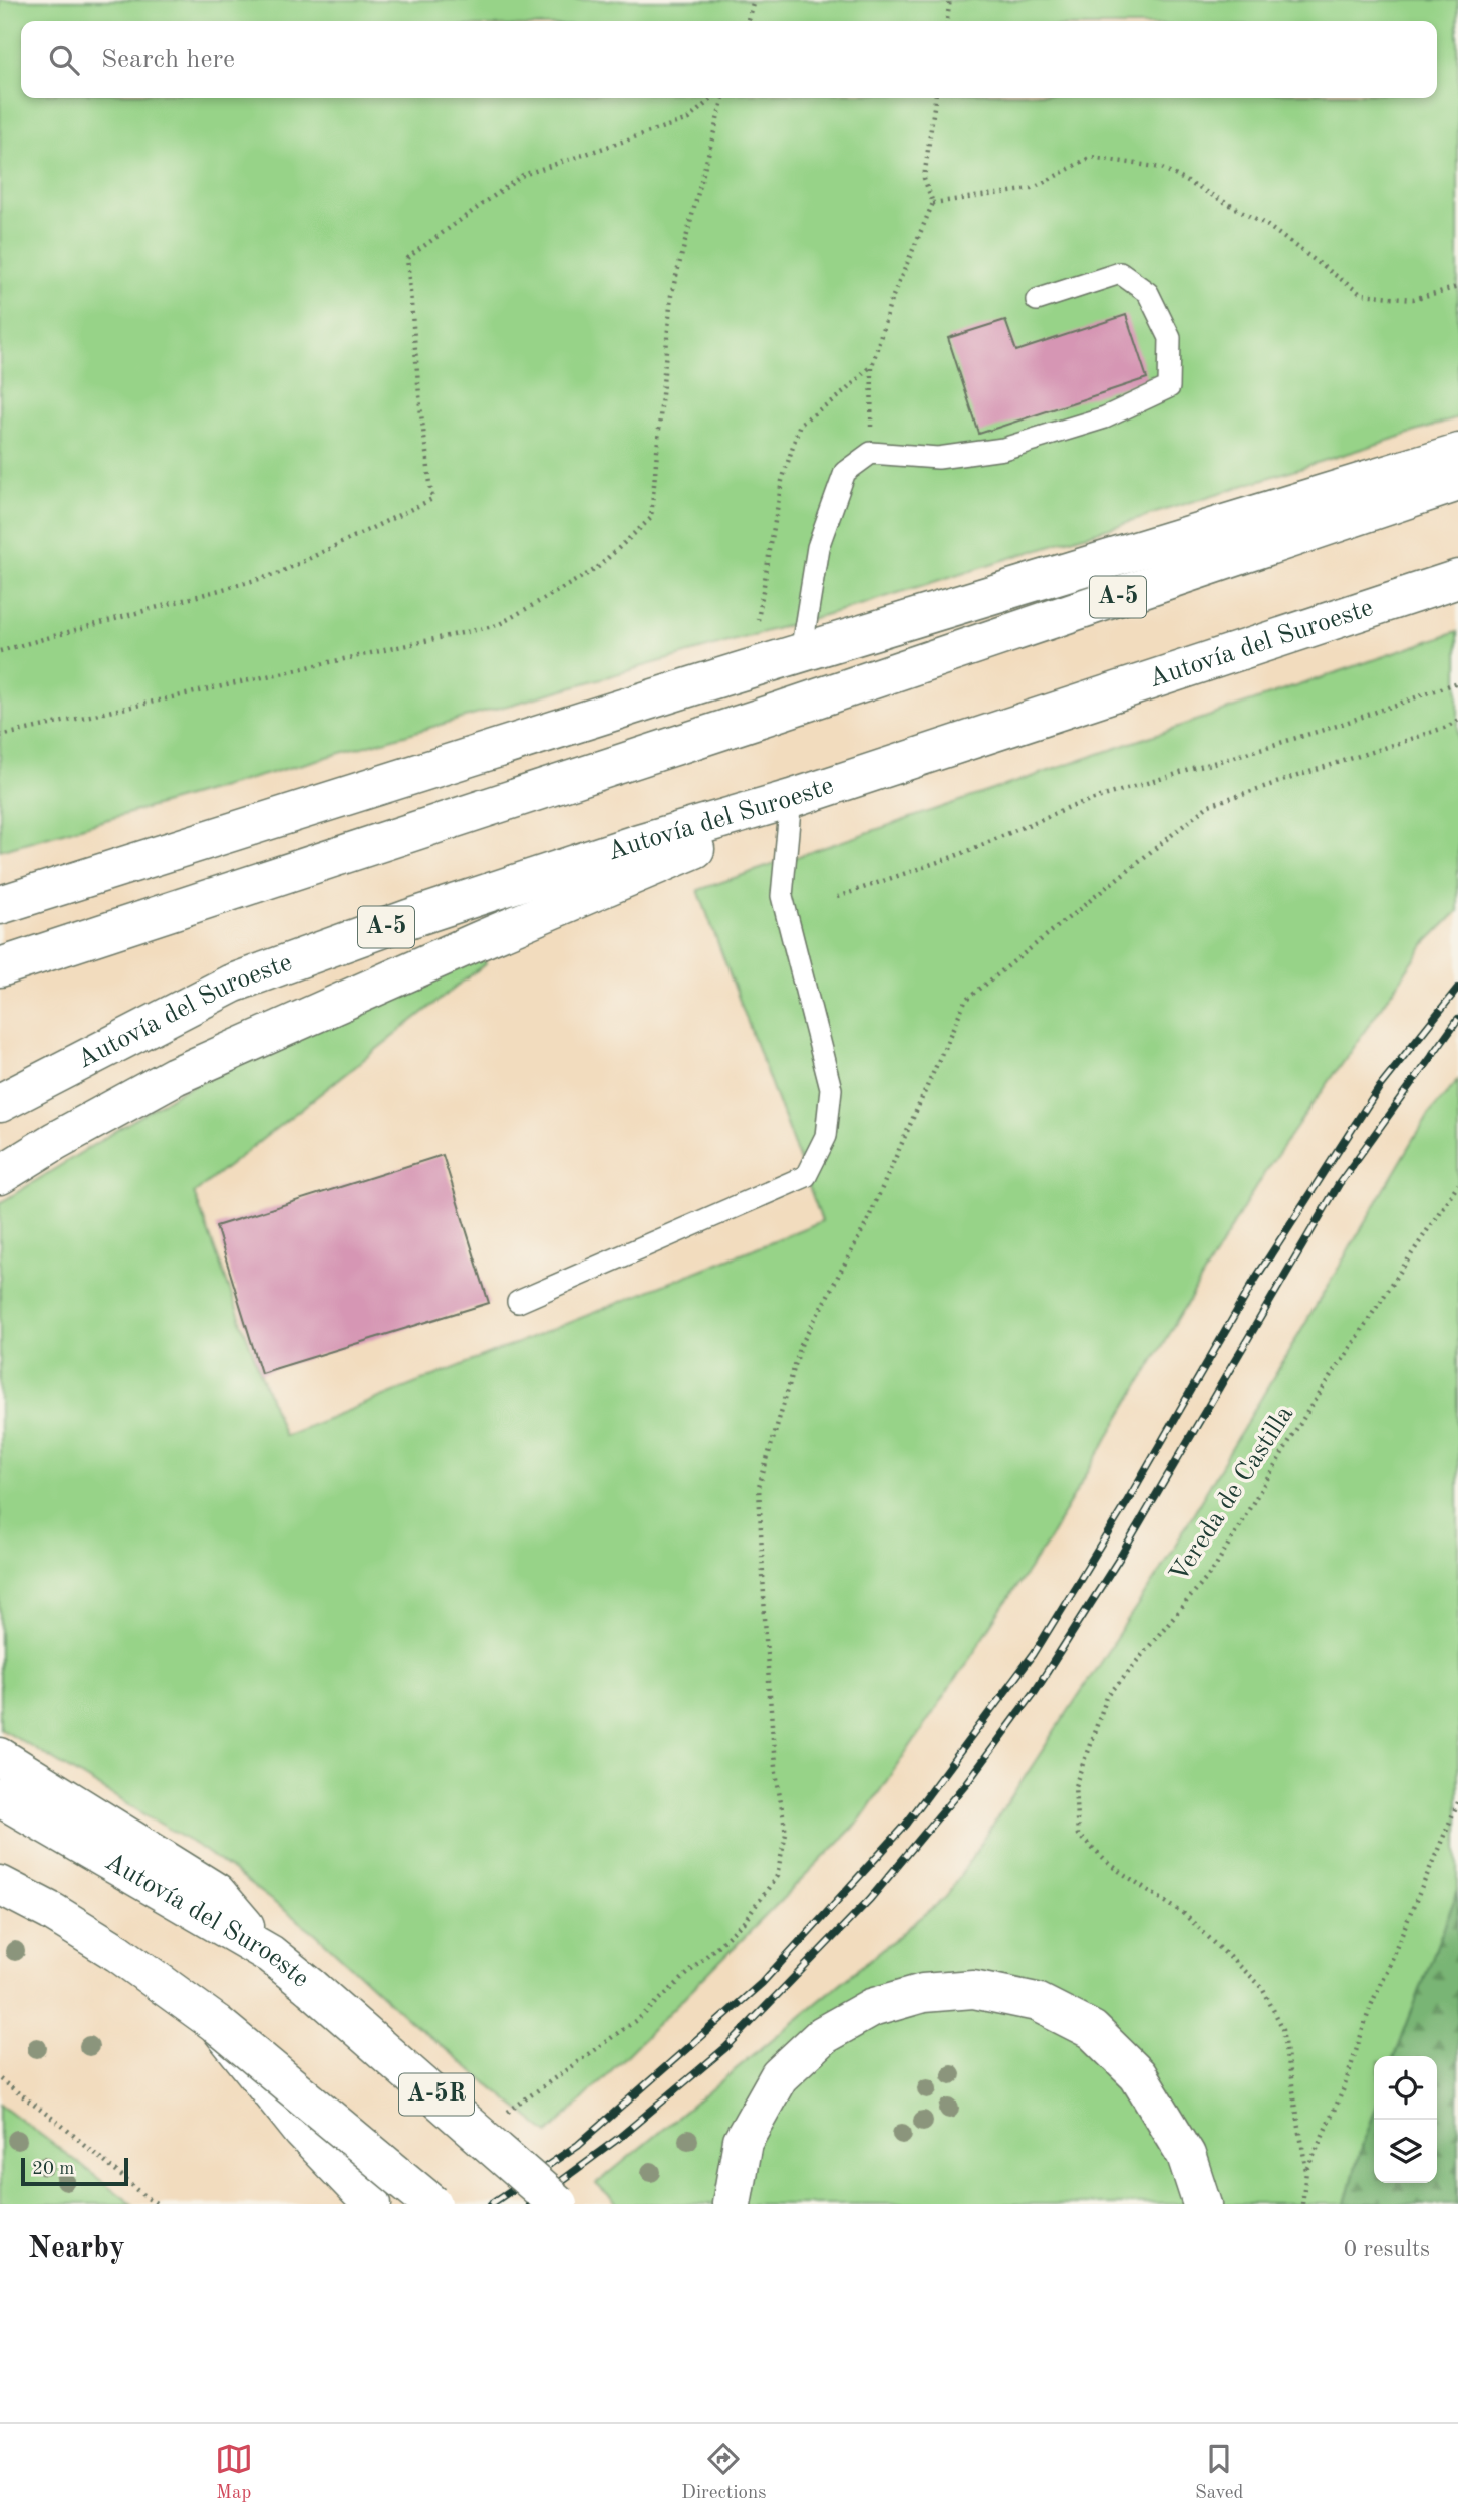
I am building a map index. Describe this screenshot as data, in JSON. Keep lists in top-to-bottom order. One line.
{"streets":{"highway":["A-5","Autovía del Suroeste","A-5R"],"path":["Vereda de Castilla"]},"scale_bar":"20 m","page":{"search":"Search here","scale":"20 m","heading":["Nearby","0 results"],"nav":["Map","Directions","Saved"]}}
